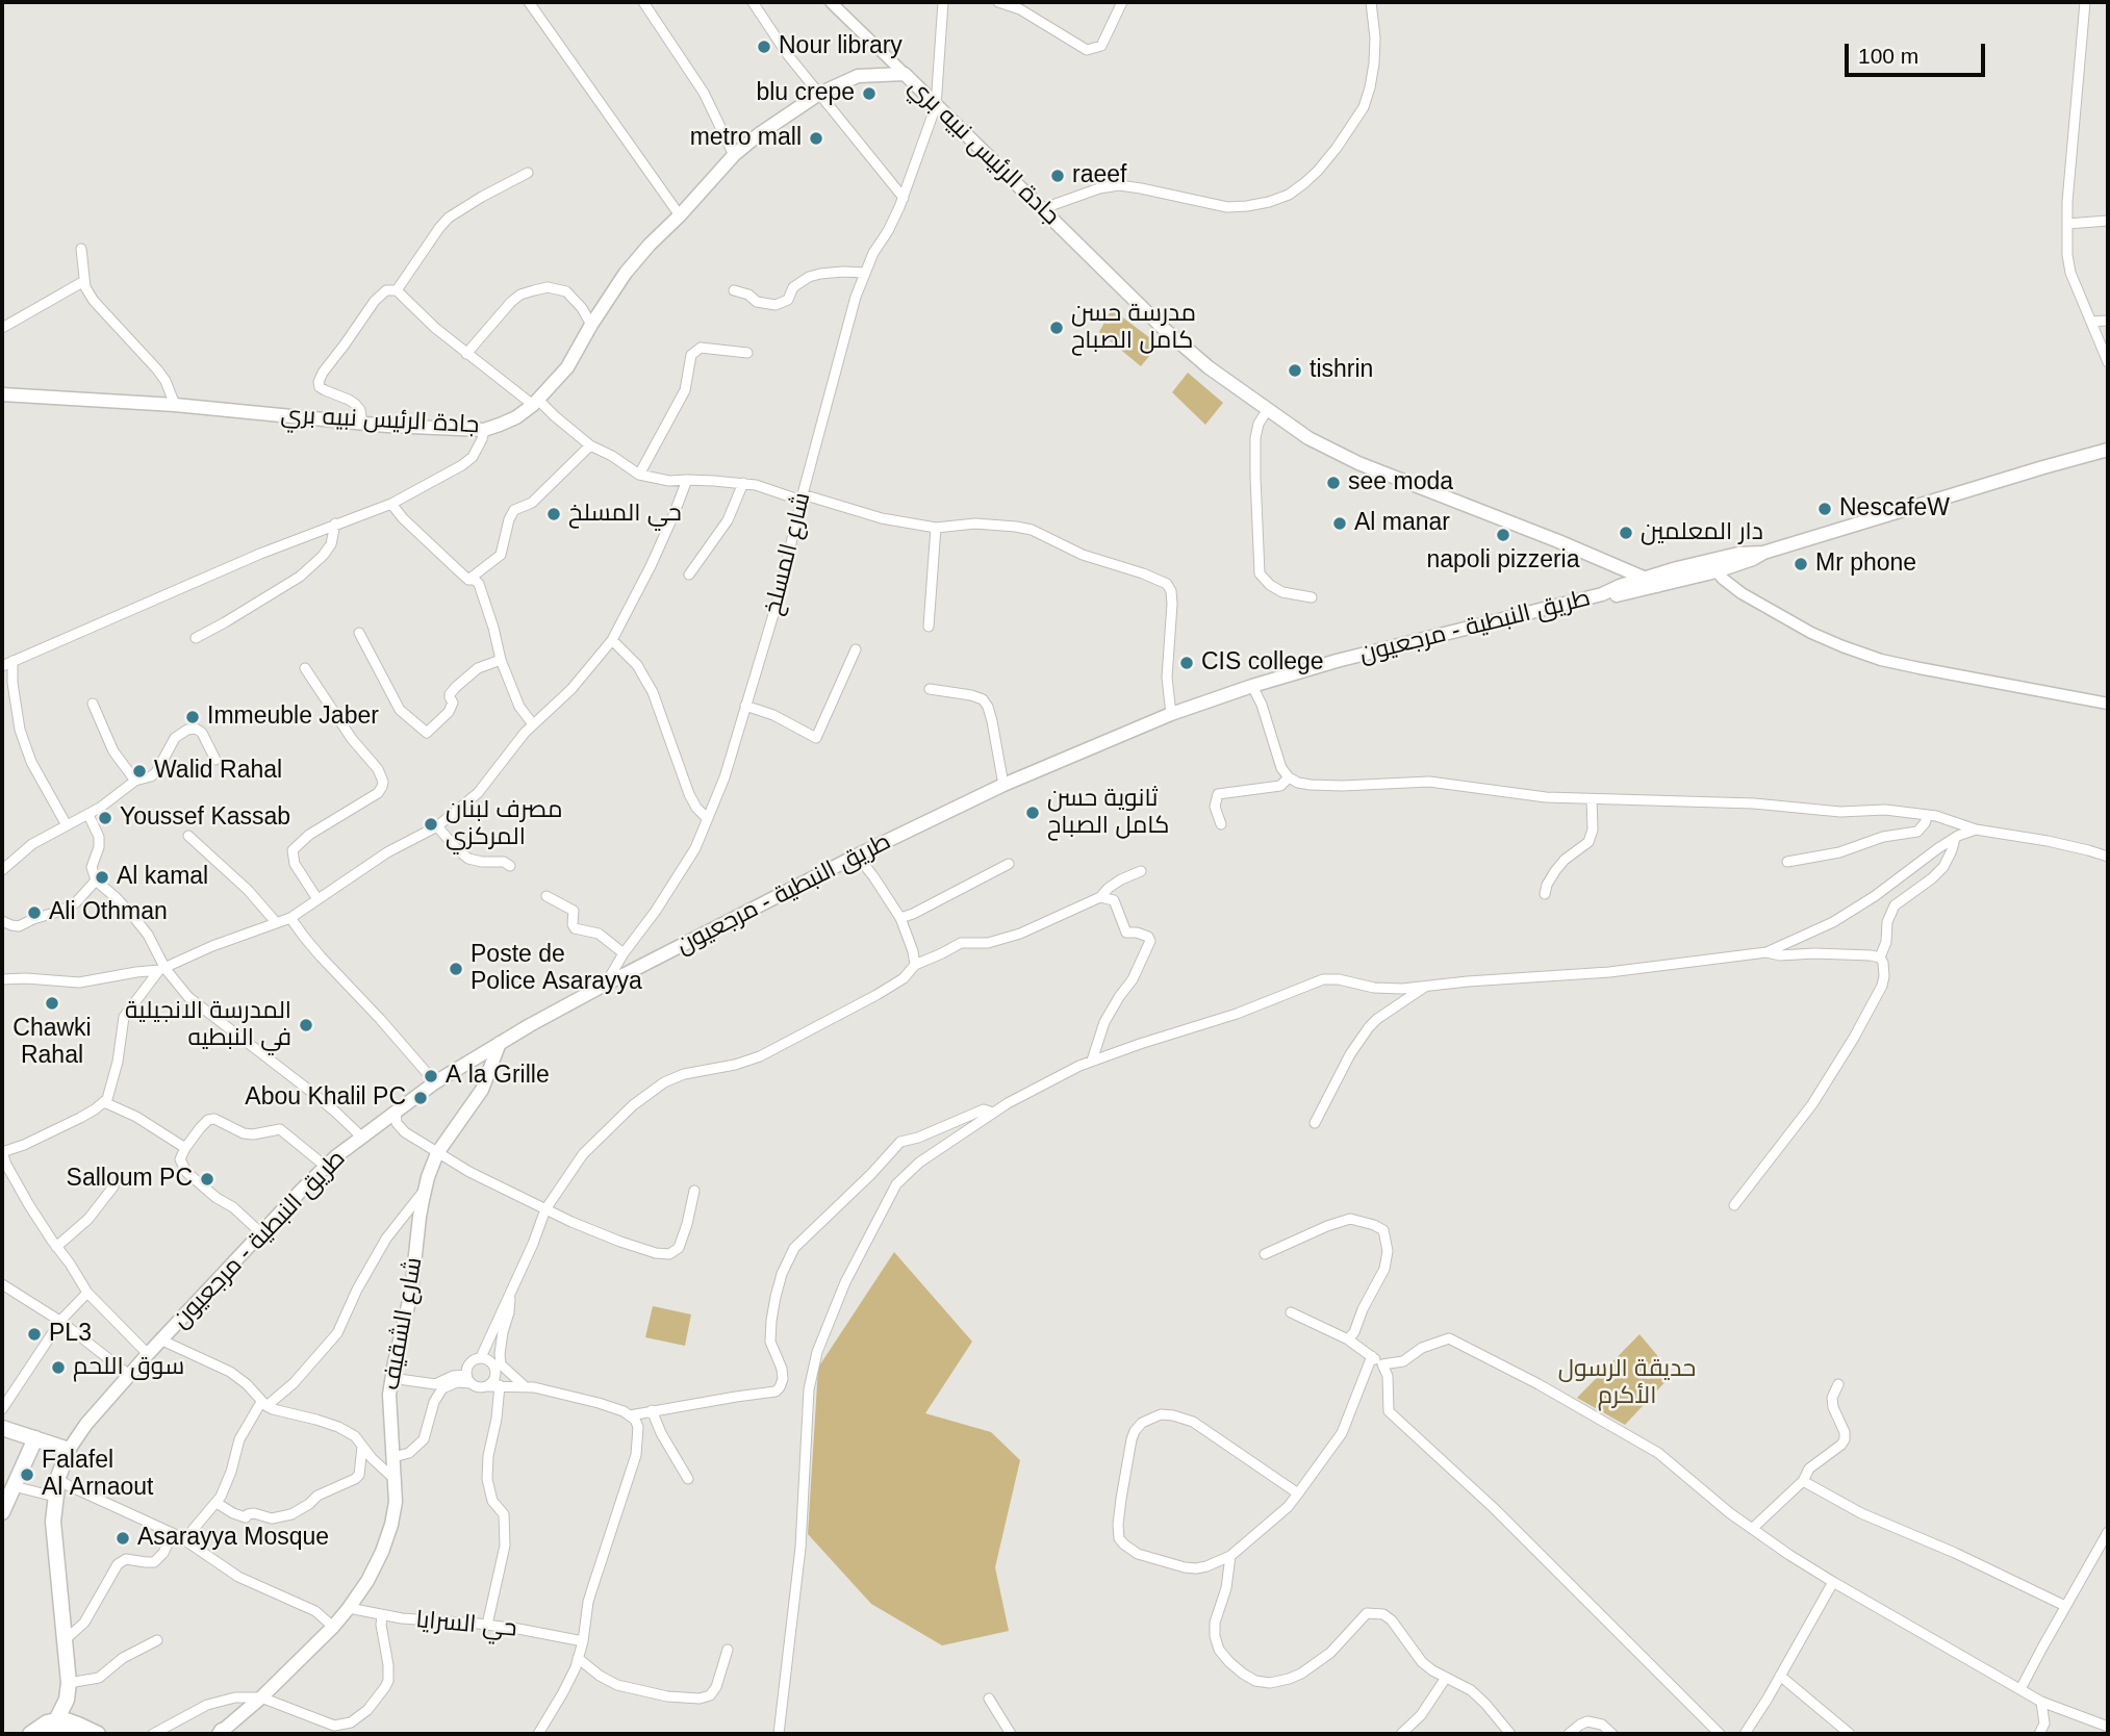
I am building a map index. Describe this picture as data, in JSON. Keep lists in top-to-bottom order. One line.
{"streets":{"main road":["جادة الرئيس نبيه بري","طريق النبطية - مرجعيون","شارع الشقيف"],"street":["شارع المسلخ","حي السرايا"]},"crossings":[["جادة الرئيس نبيه بري","شارع المسلخ"],["جادة الرئيس نبيه بري","طريق النبطية - مرجعيون"],["شارع المسلخ","طريق النبطية - مرجعيون"],["طريق النبطية - مرجعيون","شارع الشقيف"],["شارع الشقيف","حي السرايا"]],"parks":["حديقة الرسول الأكرم"],"places":["Nour library","blu crepe","metro mall","raeef","مدرسة حسن كامل الصباح","tishrin","see moda","NescafeW","حي المسلخ","Al manar","دار المعلمين","napoli pizzeria","Mr phone","CIS college","Immeuble Jaber","Walid Rahal","ثانوية حسن كامل الصباح","Youssef Kassab","مصرف لبنان المركزي","Al kamal","Ali Othman","Poste de Police Asarayya","Chawki Rahal","المدرسة الانجيلية في النبطيه","A la Grille","Abou Khalil PC","Salloum PC","PL3","سوق اللحم","Falafel Al Arnaout","Asarayya Mosque"],"scale_bar":"100 m"}
